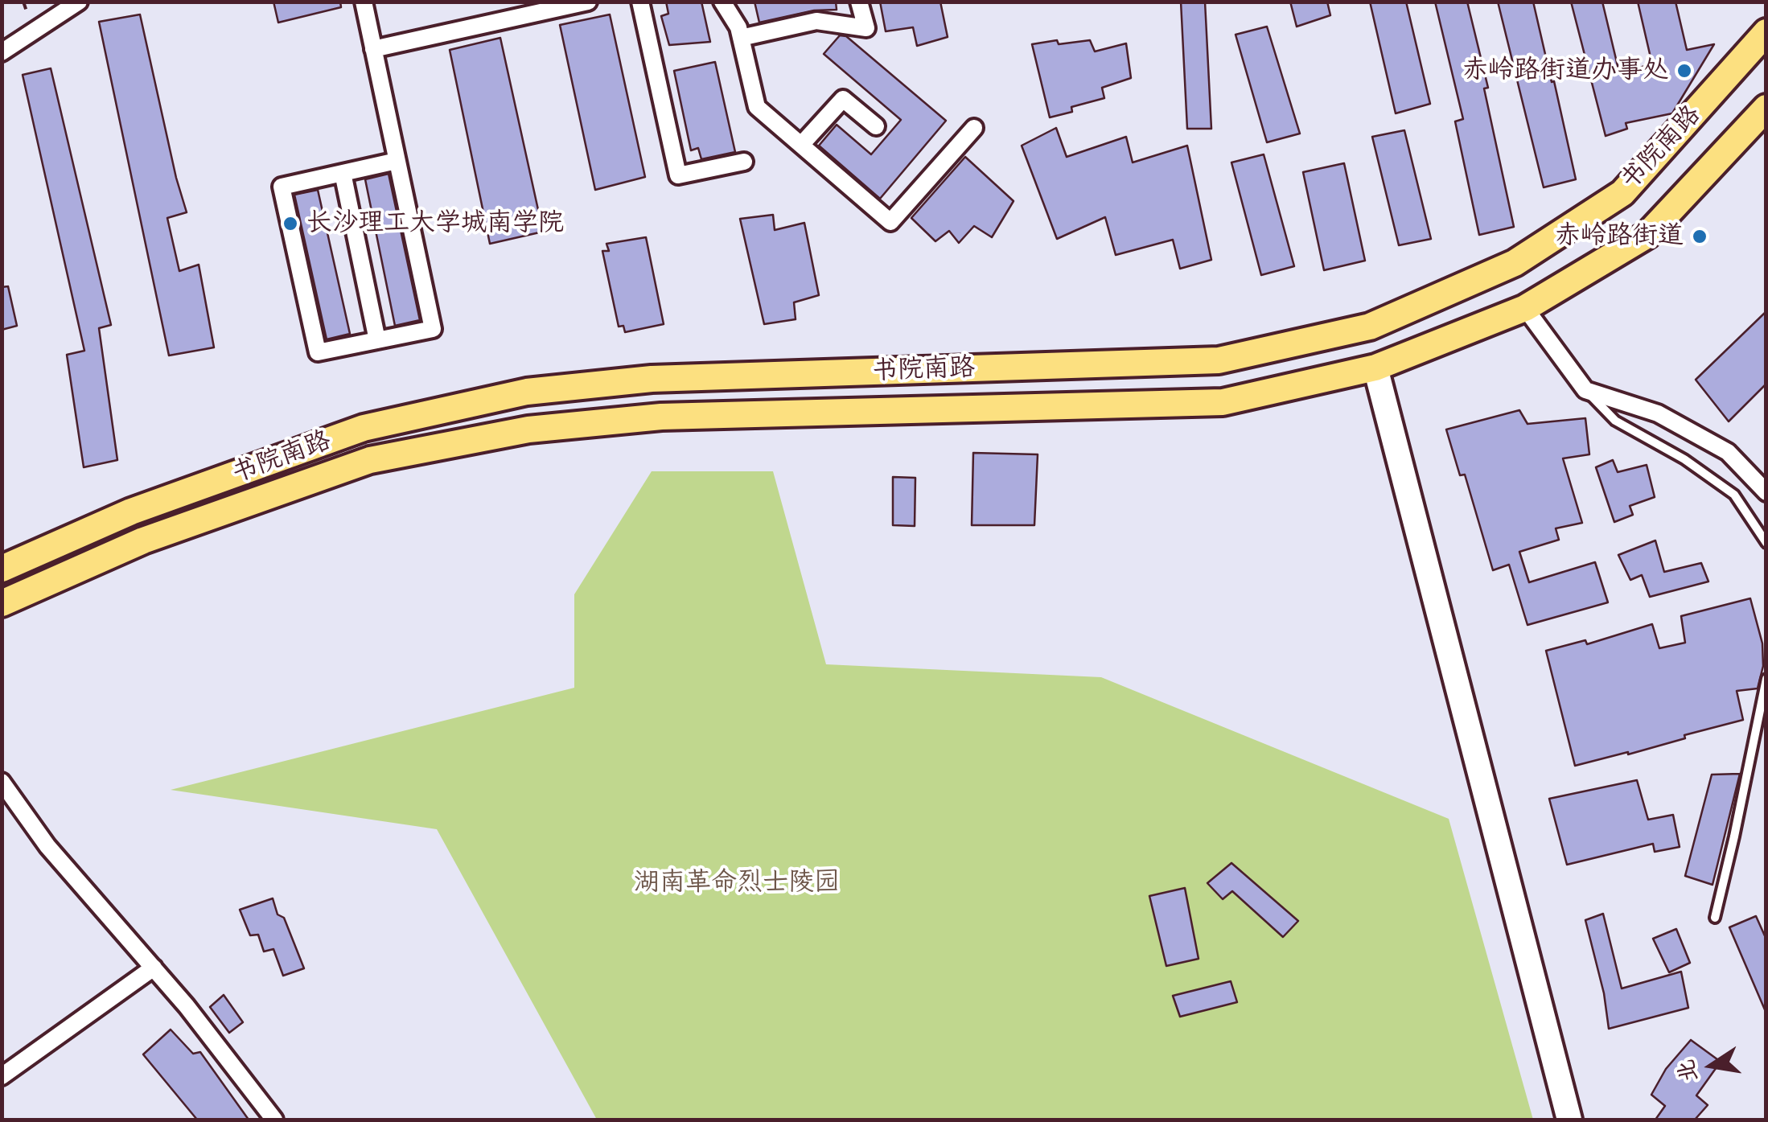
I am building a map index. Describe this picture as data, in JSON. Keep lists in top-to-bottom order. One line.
{"streets":{"main road":["书院南路"]},"parks":["湖南革命烈士陵园"],"places":["赤岭路街道办事处","长沙理工大学城南学院","赤岭路街道"],"north":"left"}
